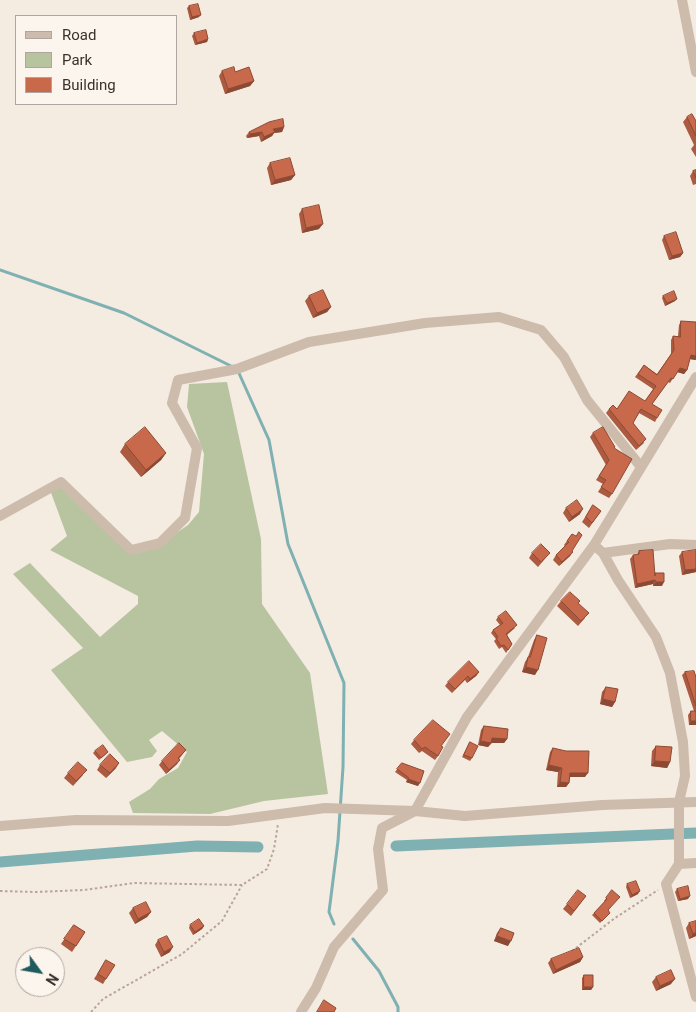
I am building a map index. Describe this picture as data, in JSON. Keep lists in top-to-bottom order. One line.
{"legend":["Road","Park","Building"],"north":"bottom right"}
